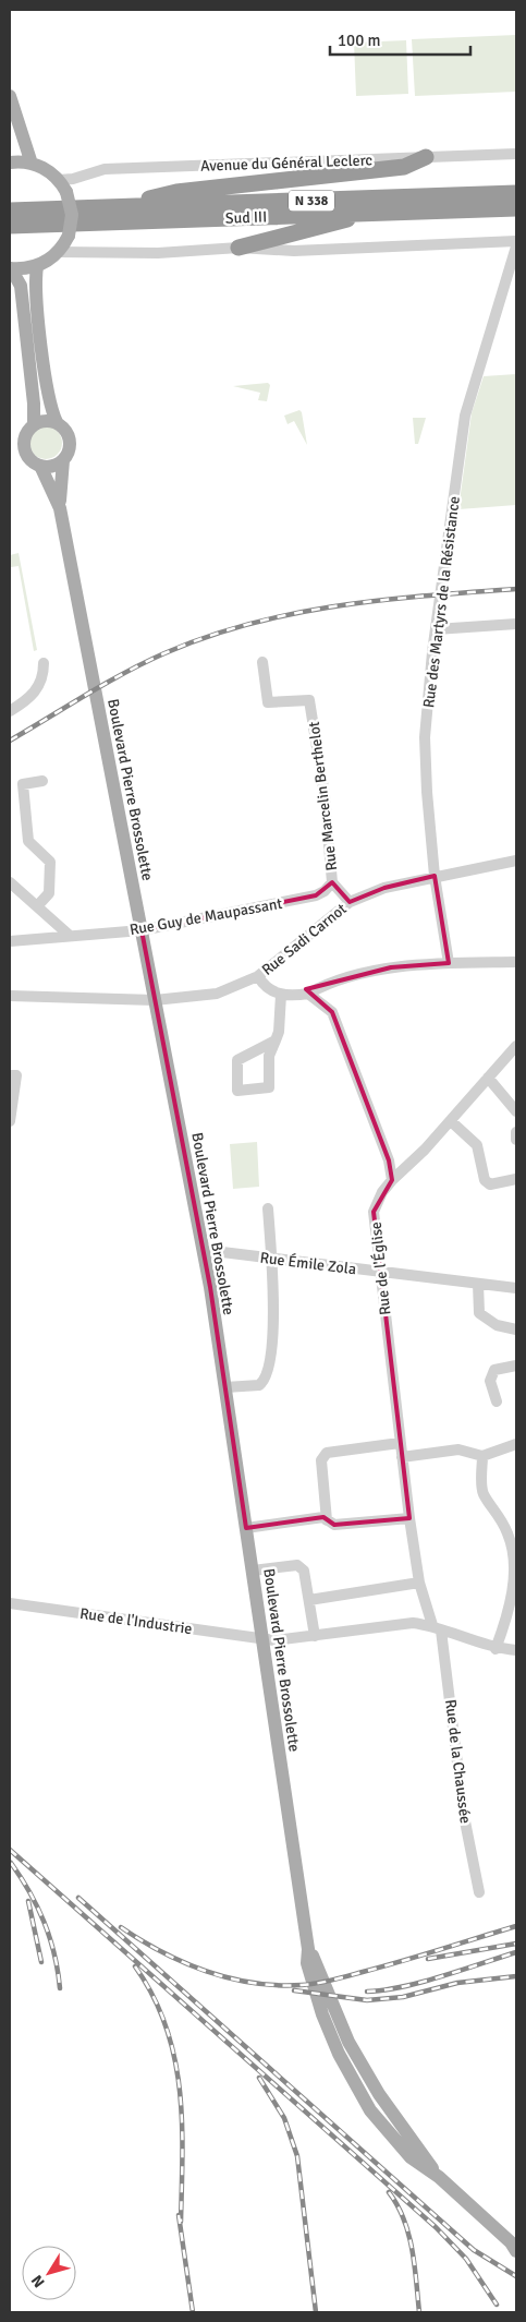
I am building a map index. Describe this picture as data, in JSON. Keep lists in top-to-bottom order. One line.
{"streets":{"highway":["N 338","Sud III"],"main road":["Boulevard Pierre Brossolette"],"street":["Avenue du Général Leclerc","Rue des Martyrs de la Résistance","Rue Marcelin Berthelot","Rue Guy de Maupassant","Rue Sadi Carnot","Rue Émile Zola","Rue de l'Église","Rue de l'Industrie","Rue de la Chaussée"]},"crossings":[["Rue des Martyrs de la Résistance","Rue Sadi Carnot"],["Boulevard Pierre Brossolette","Rue Guy de Maupassant"],["Boulevard Pierre Brossolette","Rue Sadi Carnot"],["Boulevard Pierre Brossolette","Rue Émile Zola"],["Boulevard Pierre Brossolette","Rue de l'Industrie"],["Rue Marcelin Berthelot","Rue Guy de Maupassant"],["Rue Marcelin Berthelot","Rue Sadi Carnot"],["Rue Émile Zola","Rue de l'Église"],["Rue de l'Église","Rue de l'Industrie"],["Rue de l'Église","Rue de la Chaussée"],["Rue de l'Industrie","Rue de la Chaussée"]],"scale_bar":"100 m","north":"bottom left"}
